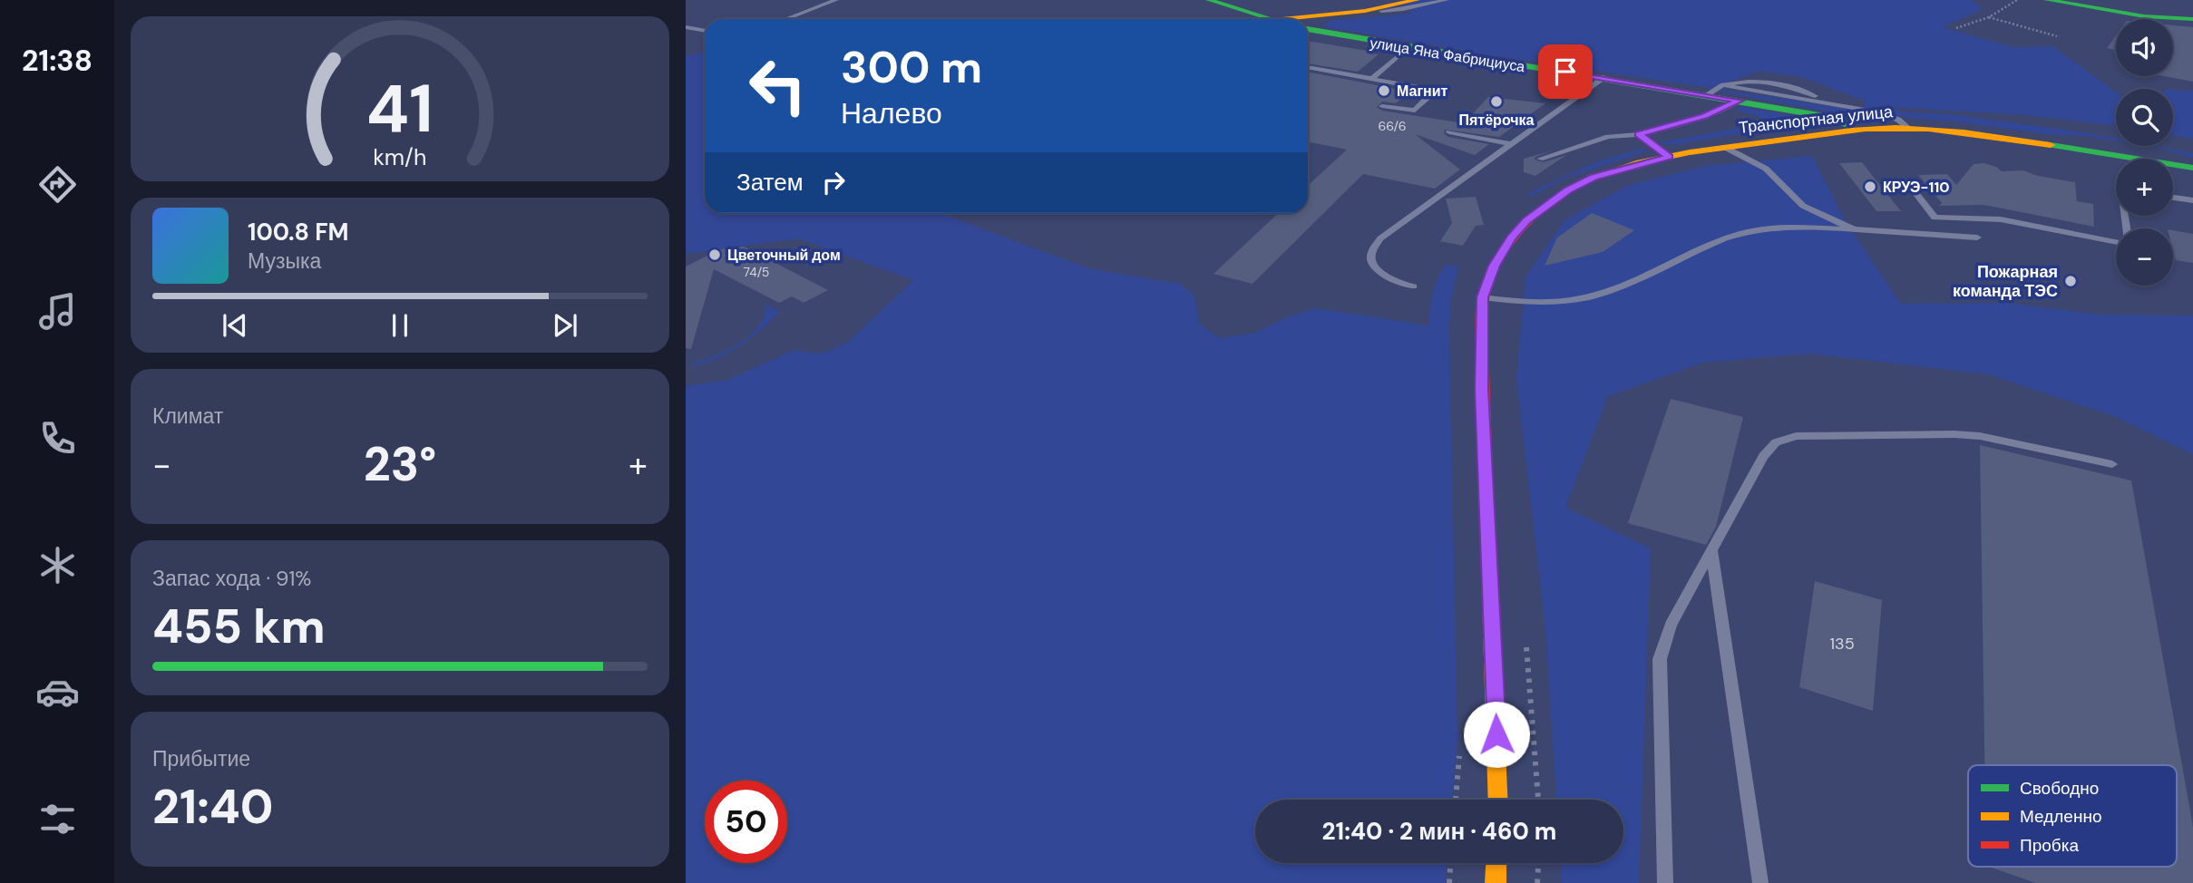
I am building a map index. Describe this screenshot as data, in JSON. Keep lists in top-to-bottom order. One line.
{"streets":{"main road":["улица Яна Фабрициуса","Транспортная улица"]},"crossings":[["улица Яна Фабрициуса","Транспортная улица"]],"places":["Магнит","Пятёрочка","КРУЭ-110","Цветочный дом","Пожарная команда ТЭС"],"house_numbers":["66/6","74/5","135"],"legend":["Свободно","Медленно","Пробка"],"page":{"tabs":"21:38","map_buttons":["+","−"],"turn":["300 m","Налево"],"then":"Затем","song":["100.8 FM","Музыка"],"tile":["Климат",["Запас хода · 91%","455 km"],["Прибытие","21:40"]],"heat":["−","23°","+"],"limit":"50","trip":"21:40 · 2 мин · 460 m","gauge":["41","km/h"]}}
